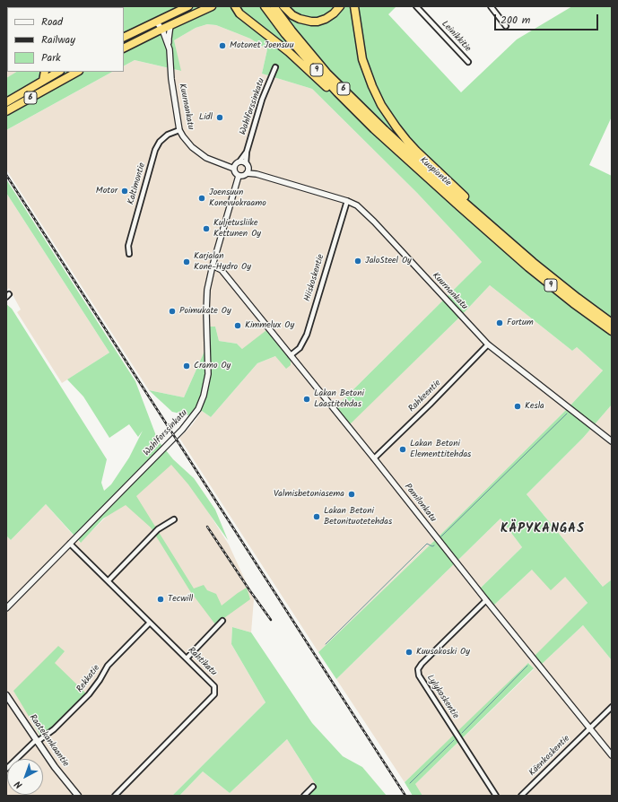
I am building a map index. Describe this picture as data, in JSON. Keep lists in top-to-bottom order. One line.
{"streets":{"highway":["9","6","Kuopiontie"],"main road":["Raatekankaantie"],"street":["Leinikkitie","Kuurnankatu","Wahlforssinkatu","Kaltimontie","Hiiskoskentie","Rahkeentie","Pamilonkatu","Rahtikatu","Rekkatie","Lylykoskentie","Käenkoskentie"]},"crossings":[["Kuurnankatu","Wahlforssinkatu"],["Kuurnankatu","Kaltimontie"],["Kuurnankatu","Hiiskoskentie"],["Kuurnankatu","Rahkeentie"],["Wahlforssinkatu","Pamilonkatu"],["Wahlforssinkatu","Rahtikatu"],["Hiiskoskentie","Pamilonkatu"],["Rahkeentie","Pamilonkatu"],["Pamilonkatu","Lylykoskentie"],["Pamilonkatu","Käenkoskentie"],["Rahtikatu","Rekkatie"],["Rekkatie","Raatekankaantie"]],"districts":["KÄPYKANGAS"],"places":["Motonet Joensuu","Lidl","Motor","Joensuun Konevuokraamo","Kuljetusliike Kettunen Oy","JaloSteel Oy","Karjalan Kone-Hydro Oy","Poimukate Oy","Fortum","Kimmelux Oy","Cramo Oy","Lakan Betoni Laastitehdas","Kesla","Lakan Betoni Elementtitehdas","Valmisbetoniasema","Lakan Betoni Betonituotetehdas","Tecwill","Kuusakoski Oy"],"legend":["Road","Railway","Park"],"scale_bar":"200 m","north":"bottom left"}
